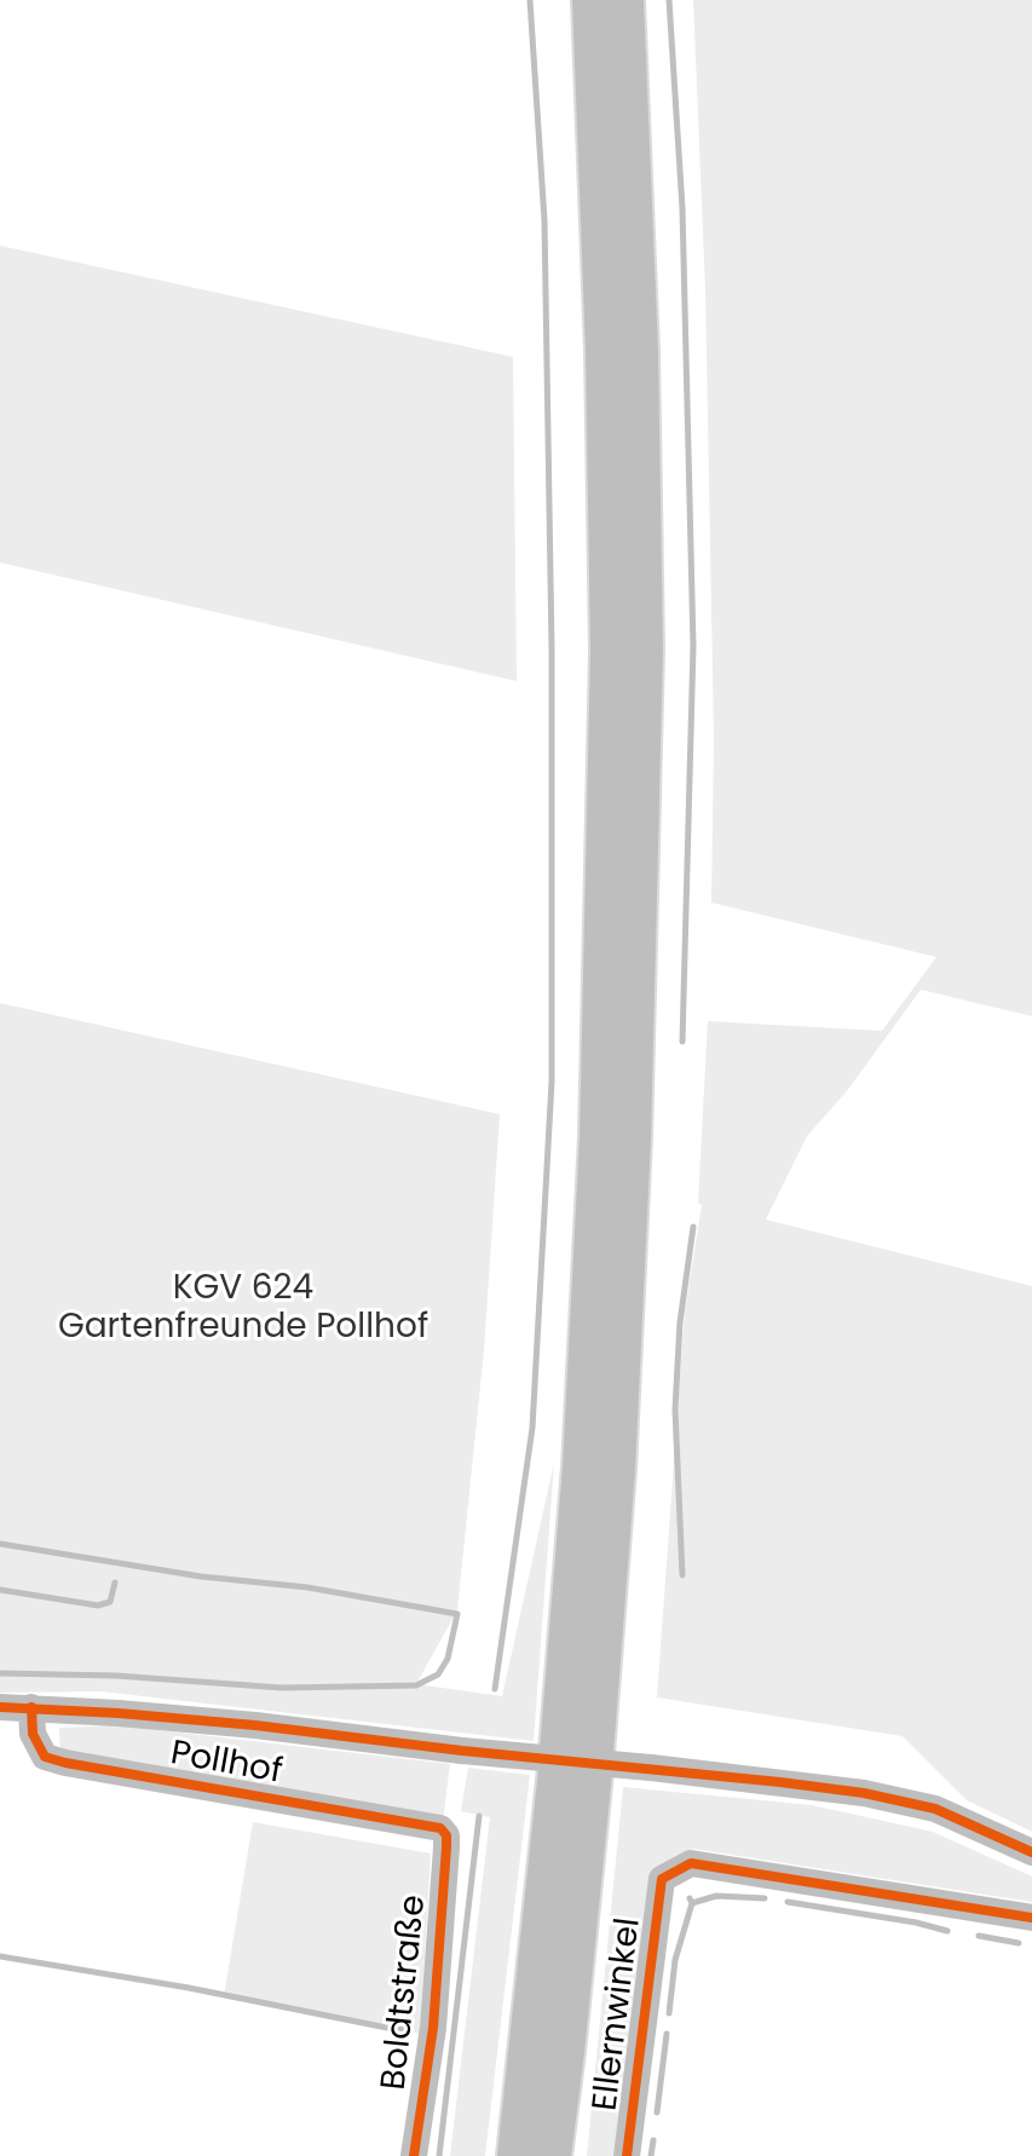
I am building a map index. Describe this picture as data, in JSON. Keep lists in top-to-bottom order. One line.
{"streets":{"street":["Pollhof","Boldtstraße","Ellernwinkel"]},"crossings":[["Pollhof","Boldtstraße"]],"parks":["KGV 624 Gartenfreunde Pollhof"]}
